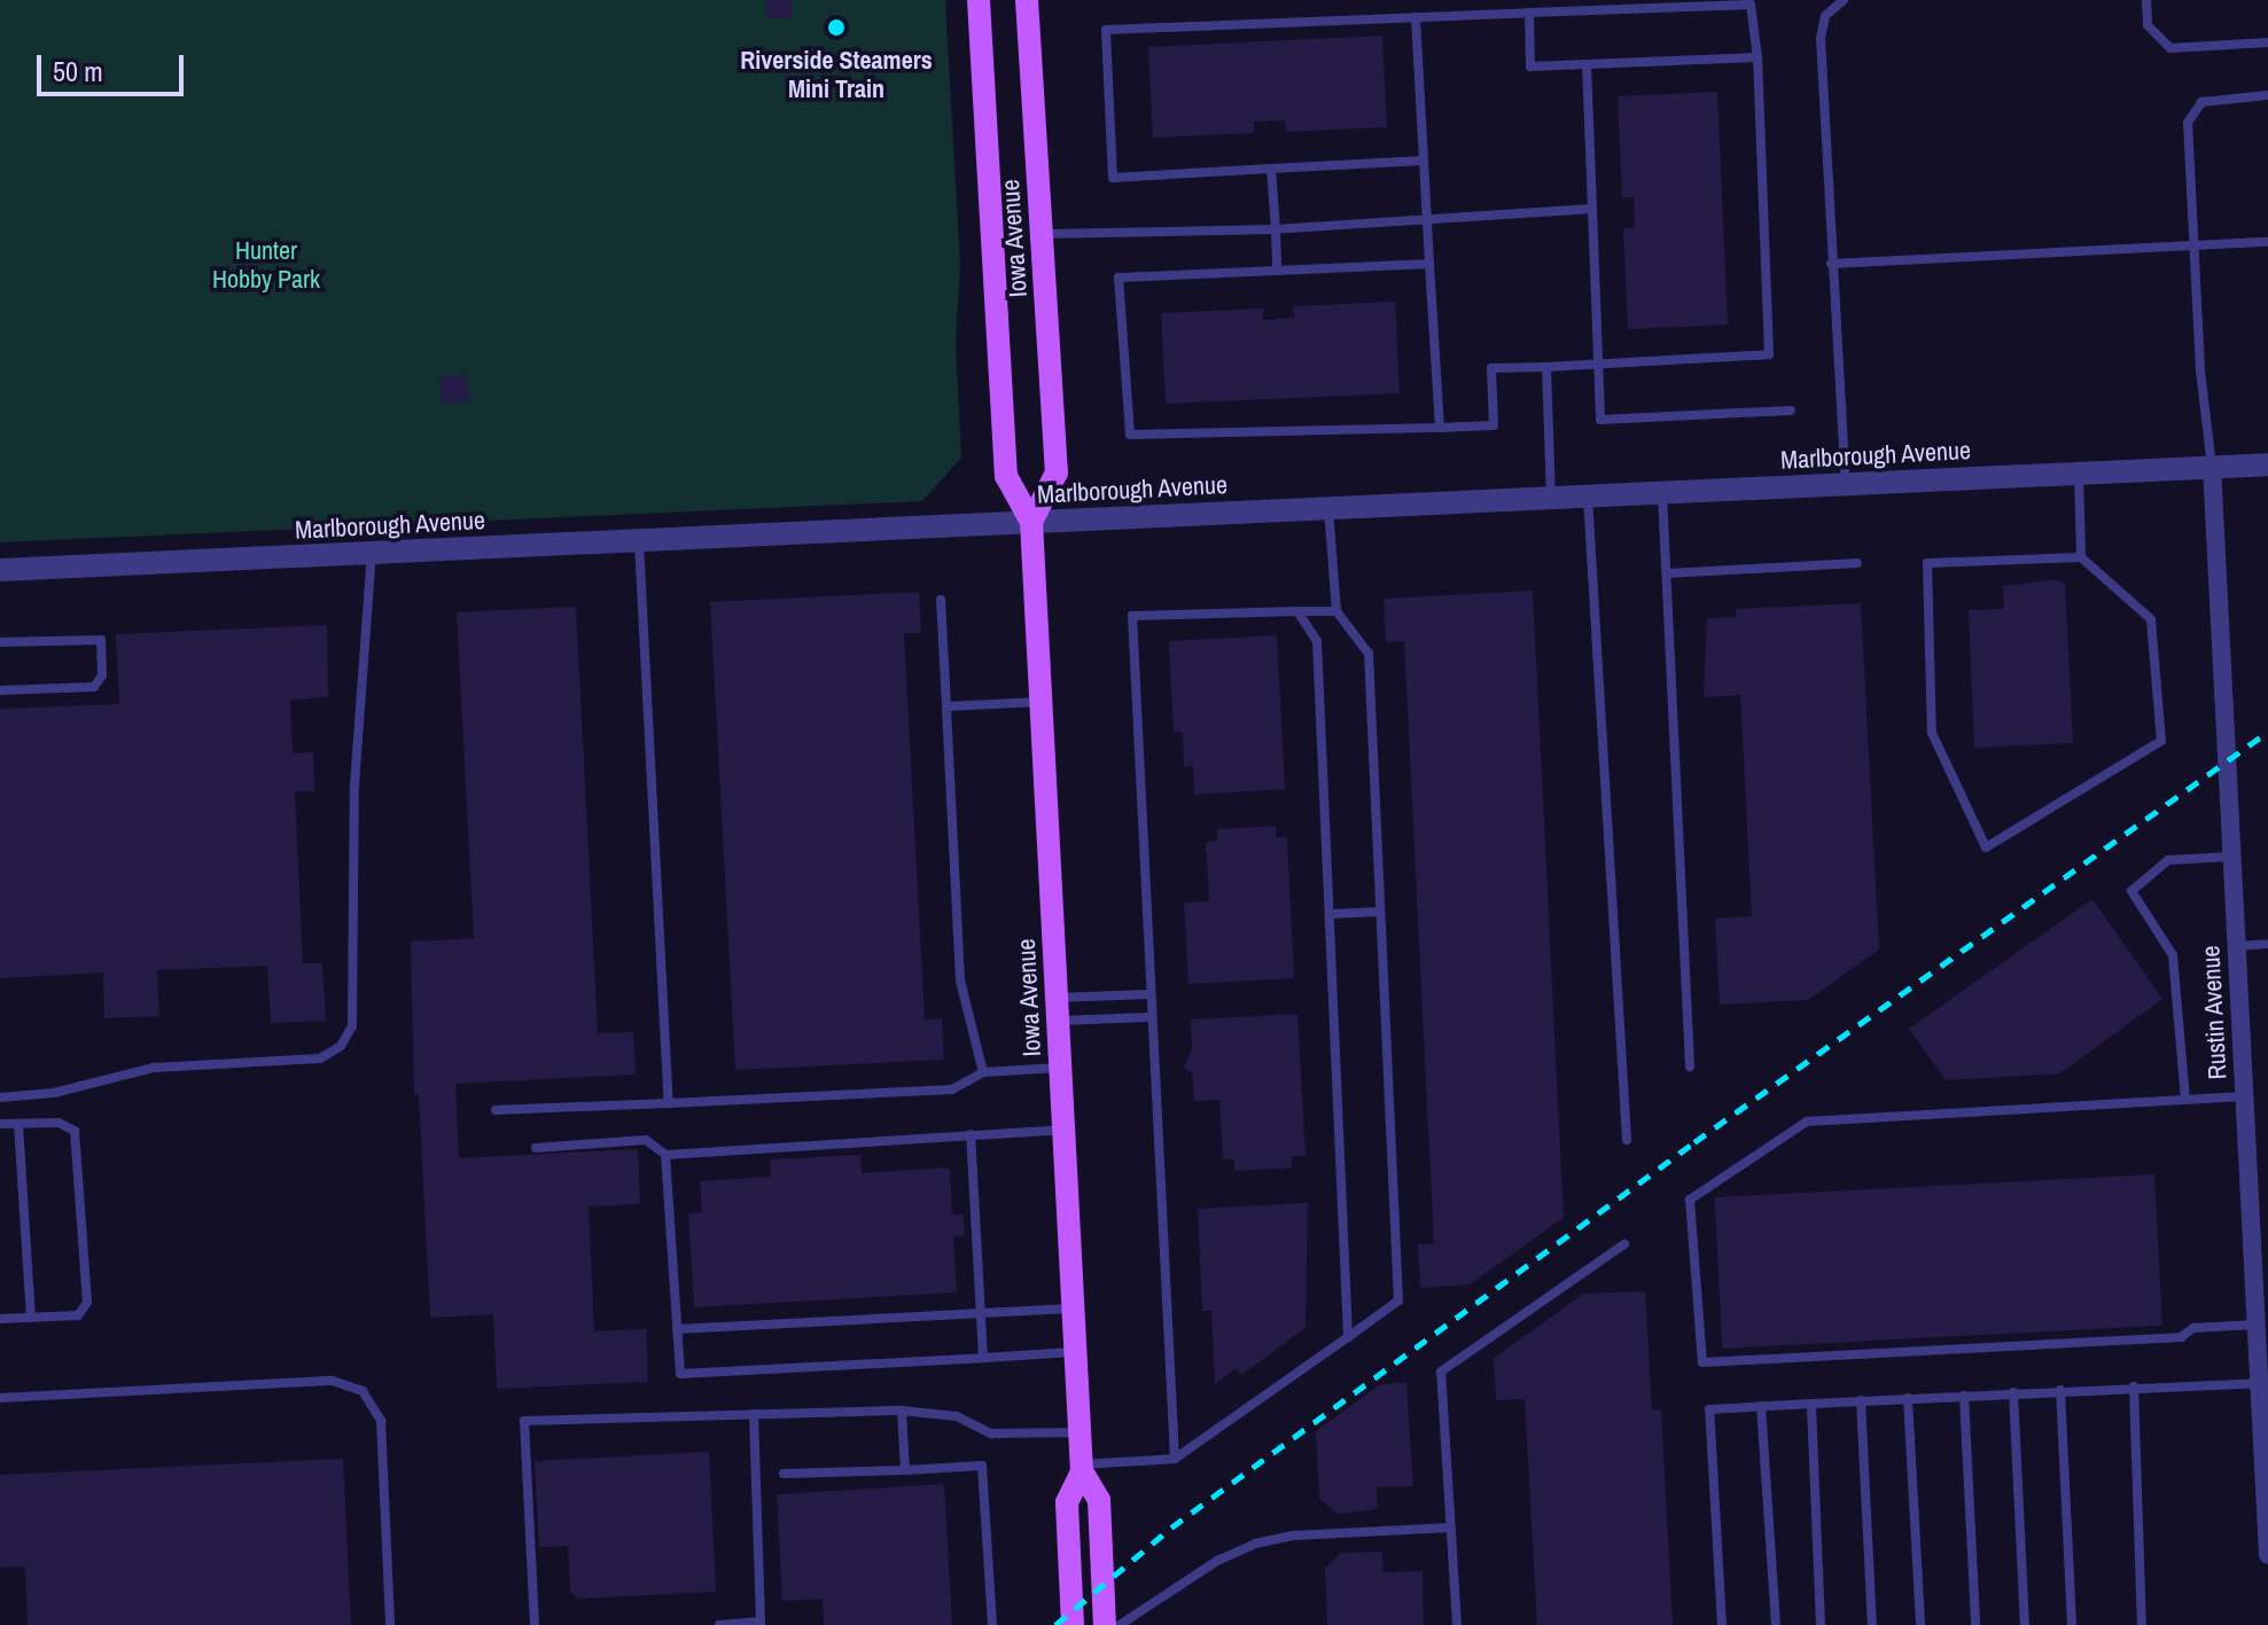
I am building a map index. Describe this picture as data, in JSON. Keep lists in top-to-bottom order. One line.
{"streets":{"main road":["Iowa Avenue"],"street":["Marlborough Avenue","Rustin Avenue"]},"crossings":[["Iowa Avenue","Marlborough Avenue"],["Marlborough Avenue","Rustin Avenue"]],"parks":["Hunter Hobby Park"],"places":["Riverside Steamers Mini Train"],"scale_bar":"50 m"}
